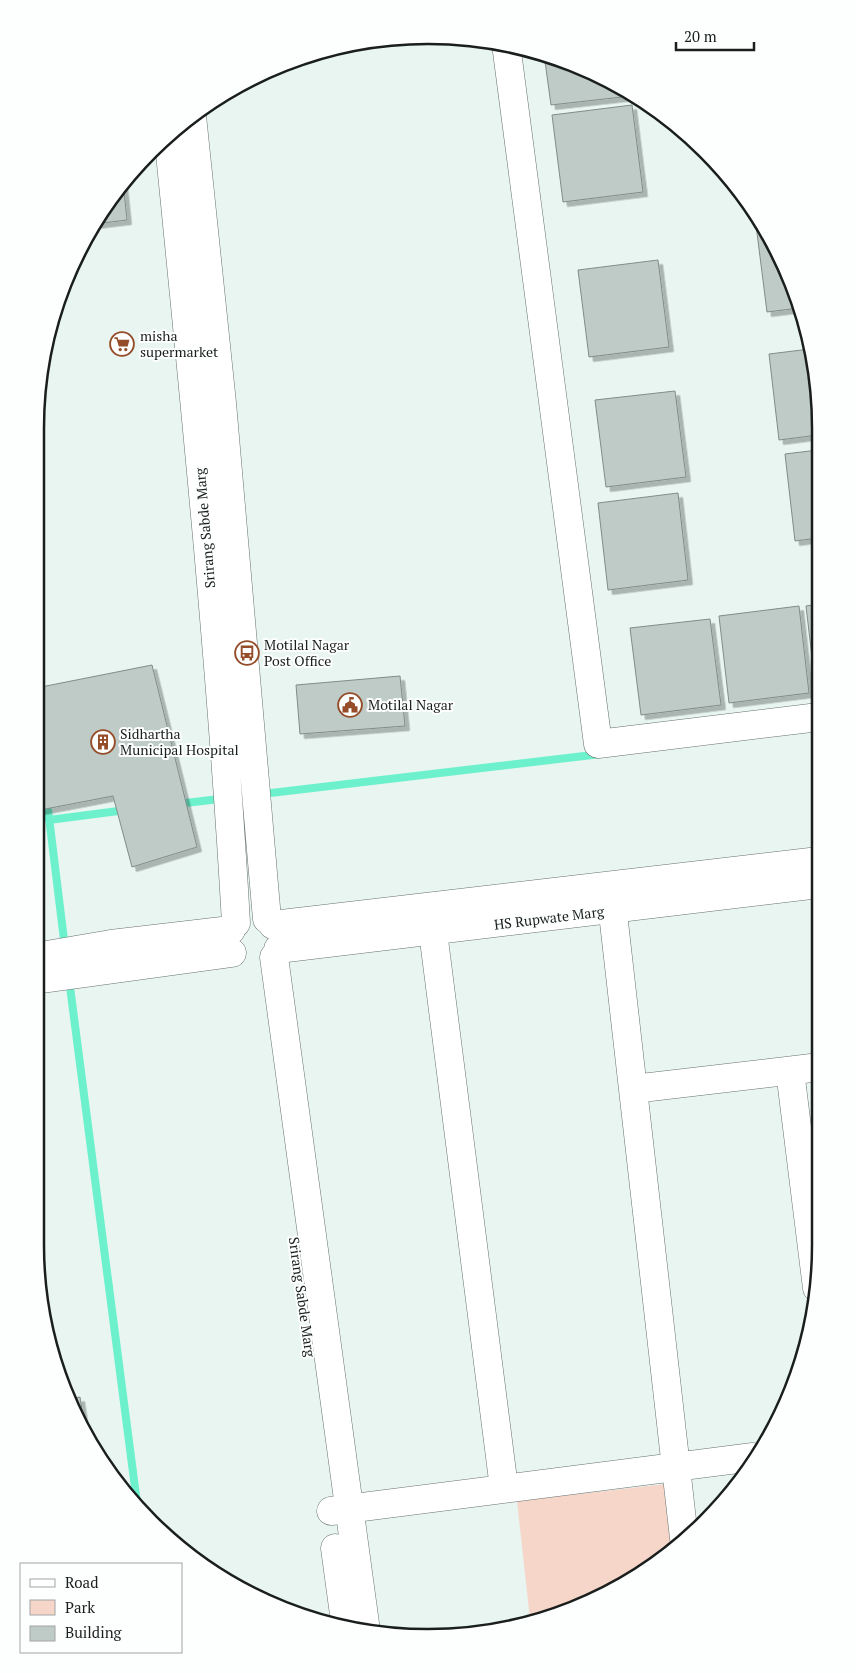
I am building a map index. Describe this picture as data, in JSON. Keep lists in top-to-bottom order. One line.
{"streets":{"street":["Srirang Sabde Marg","HS Rupwate Marg"]},"crossings":[["Srirang Sabde Marg","HS Rupwate Marg"]],"places":{"supermarket":["misha supermarket"],"bus stop":["Motilal Nagar Post Office"],"public building":["Motilal Nagar"],"building":["Sidhartha Municipal Hospital"]},"legend":["Road","Park","Building"],"scale_bar":"20 m"}
